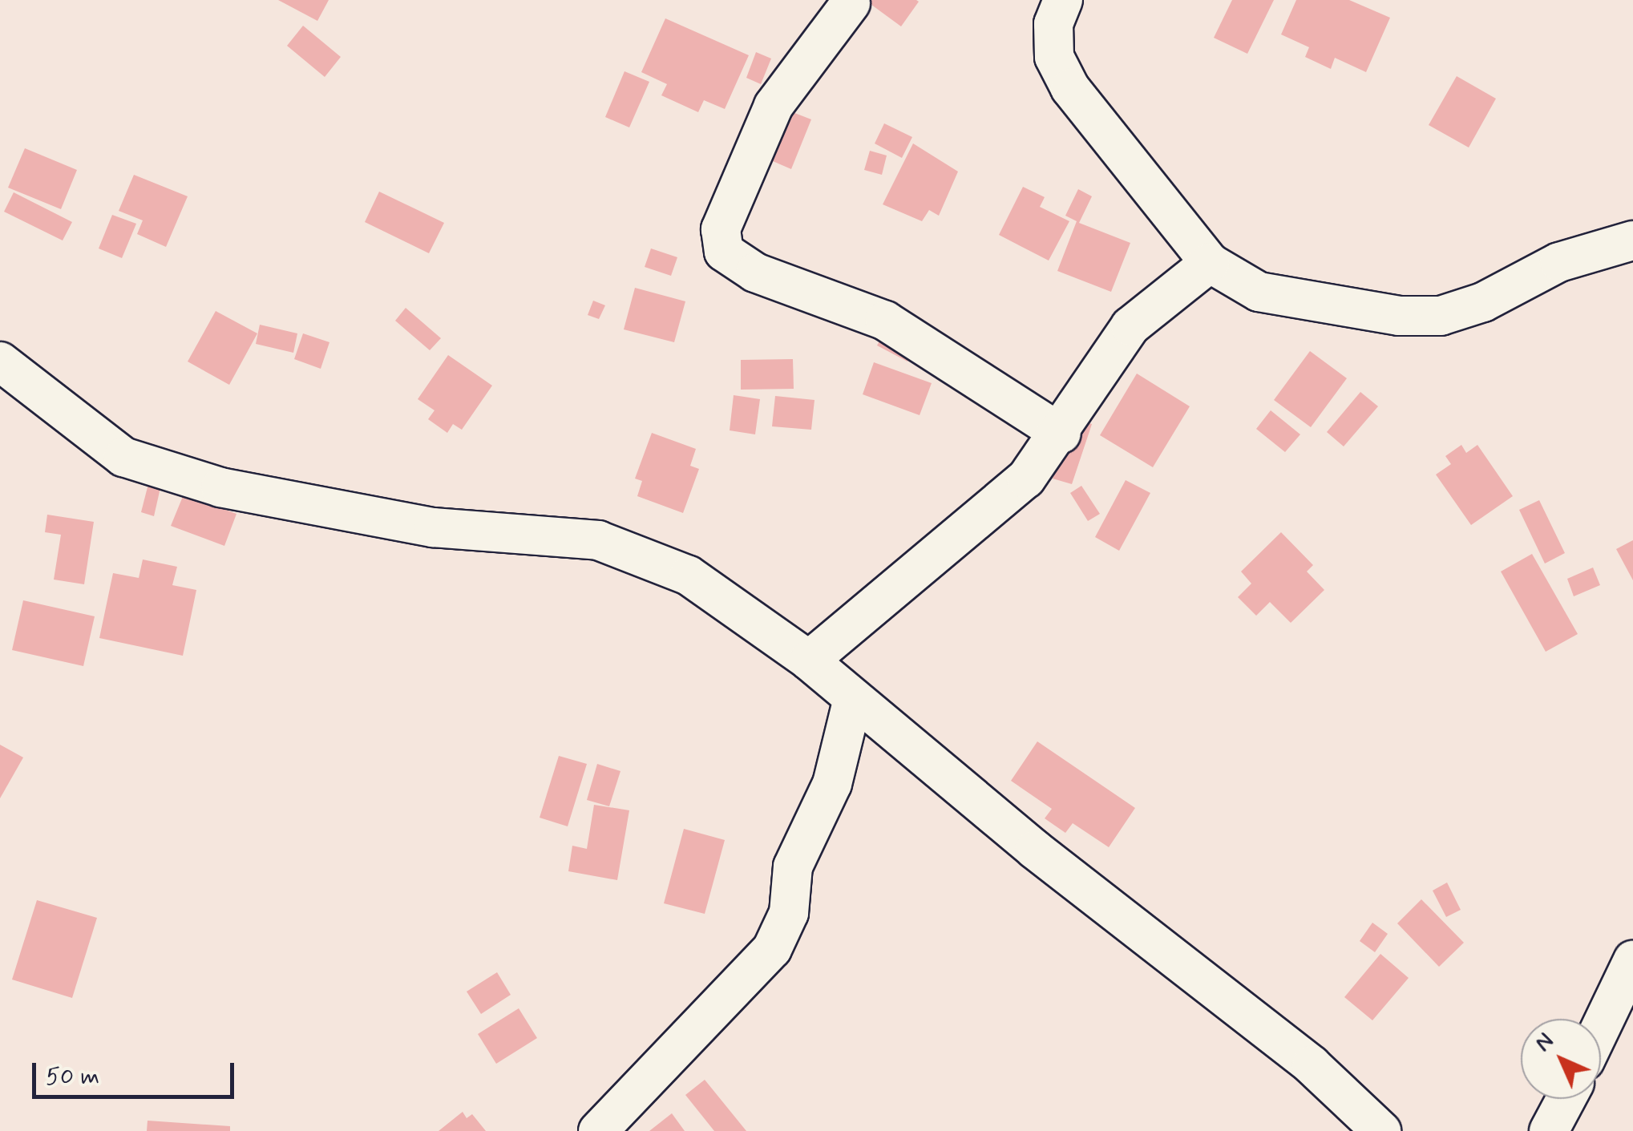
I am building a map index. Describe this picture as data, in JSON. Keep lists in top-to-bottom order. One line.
{"scale_bar":"50 m","north":"top left"}
